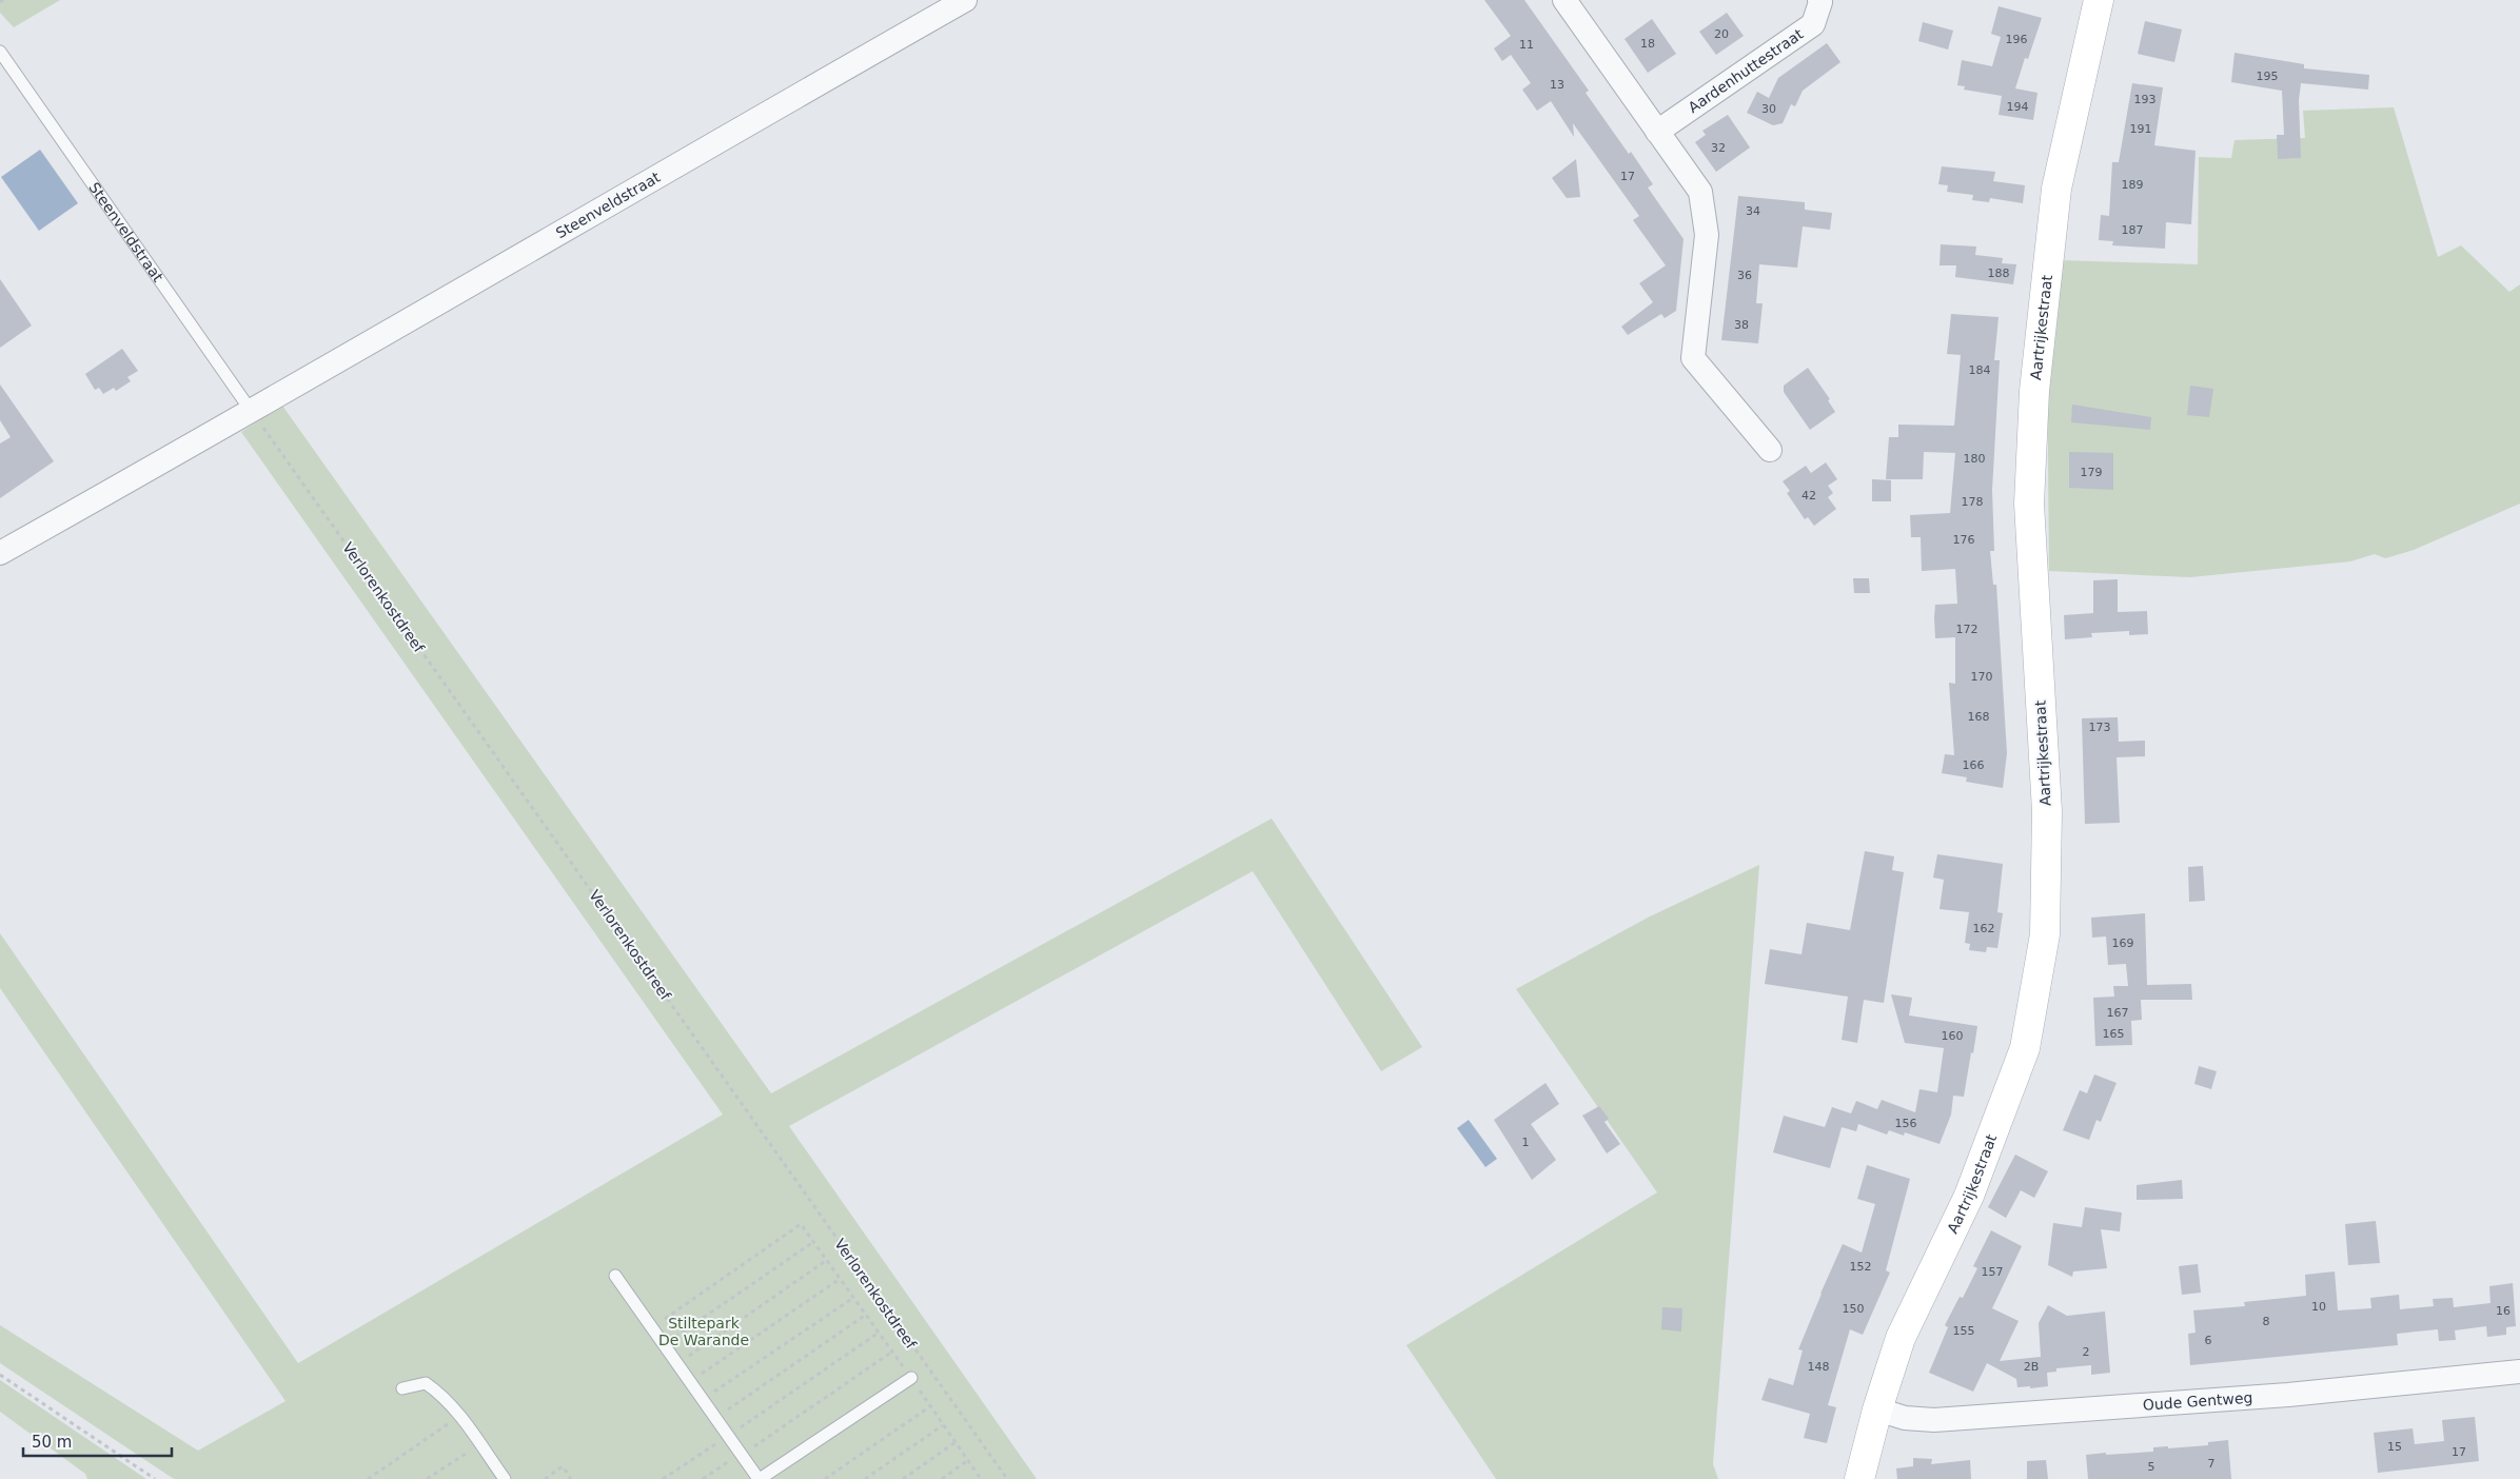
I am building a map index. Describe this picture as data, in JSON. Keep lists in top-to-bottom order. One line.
{"streets":{"street":["Aardenhuttestraat","Steenveldstraat","Aartrijkestraat","Oude Gentweg"],"path":["Verlorenkostdreef"]},"crossings":[["Steenveldstraat","Verlorenkostdreef"],["Aartrijkestraat","Oude Gentweg"]],"parks":["Stiltepark De Warande"],"house_numbers":["20","196","18","11","195","13","193","194","30","191","32","17","189","34","187","188","36","38","184","180","179","42","178","176","172","170","168","173","166","162","169","167","165","160","156","1","152","157","10","150","16","8","155","6","2","148","2B","15","17","7","5"],"scale_bar":"50 m"}
